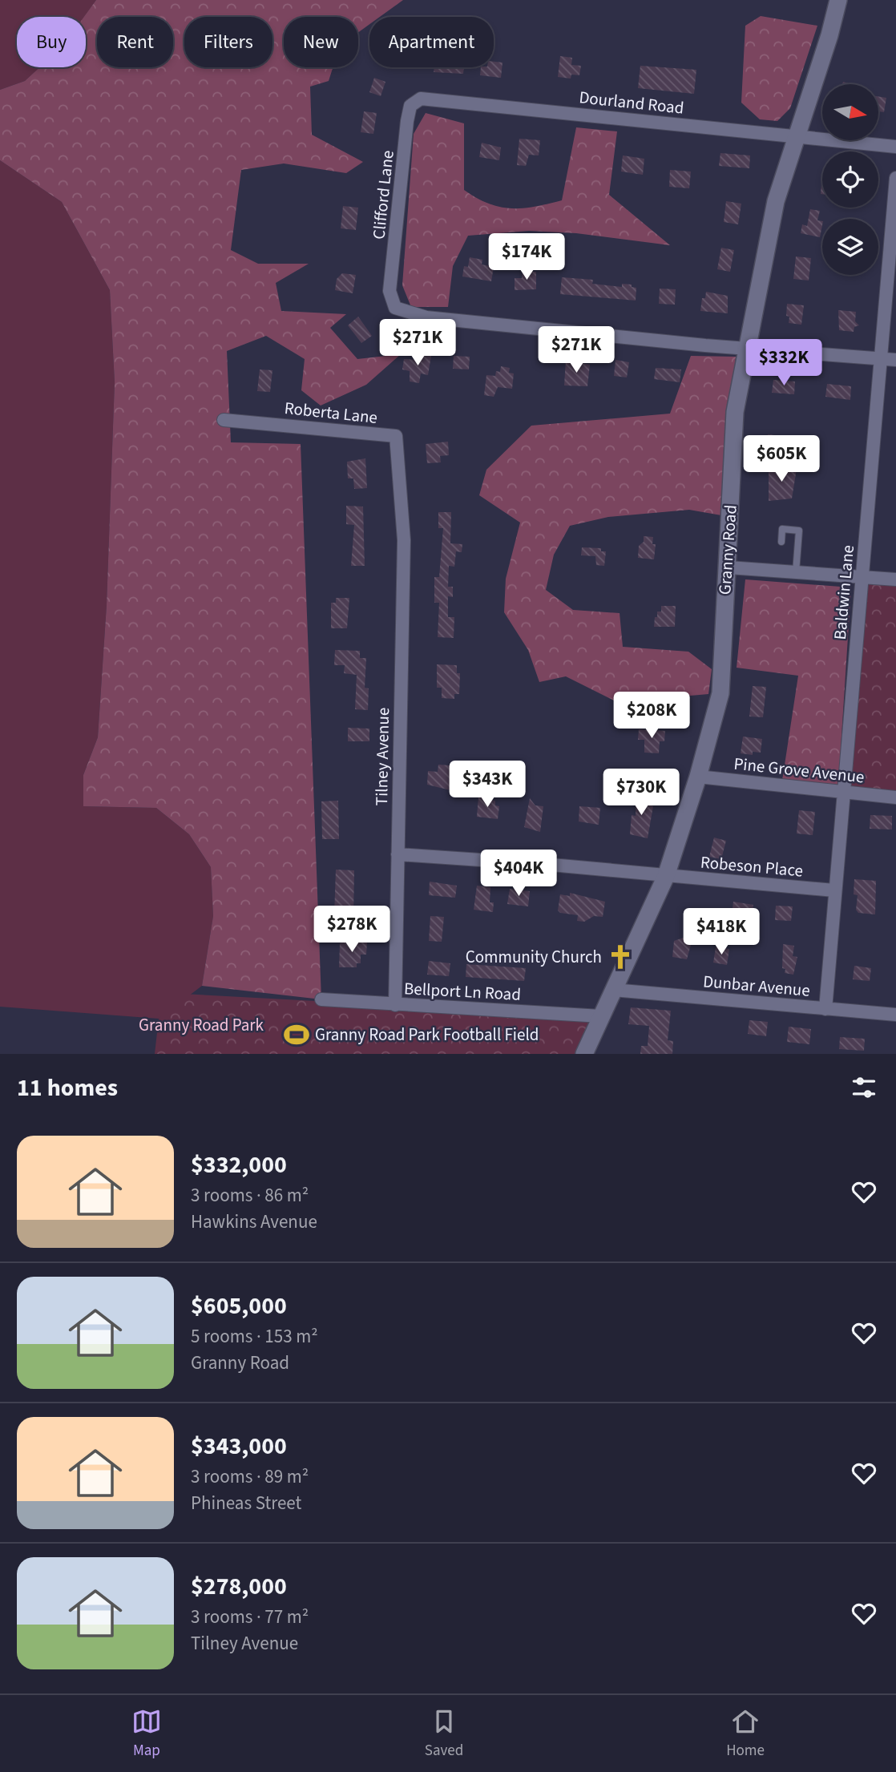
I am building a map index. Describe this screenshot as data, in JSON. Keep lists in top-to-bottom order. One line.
{"streets":{"street":["Dourland Road","Clifford Lane","Roberta Lane","Granny Road","Baldwin Lane","Tilney Avenue","Pine Grove Avenue","Robeson Place","Dunbar Avenue","Bellport Ln Road"]},"crossings":[["Dourland Road","Clifford Lane"],["Dourland Road","Granny Road"],["Clifford Lane","Granny Road"],["Roberta Lane","Tilney Avenue"],["Granny Road","Pine Grove Avenue"],["Granny Road","Robeson Place"],["Granny Road","Dunbar Avenue"],["Granny Road","Bellport Ln Road"],["Baldwin Lane","Pine Grove Avenue"],["Baldwin Lane","Robeson Place"],["Baldwin Lane","Dunbar Avenue"],["Tilney Avenue","Robeson Place"],["Tilney Avenue","Bellport Ln Road"]],"parks":["Granny Road Park"],"places":{"church":["Community Church"],"sports":["Granny Road Park Football Field"]},"north":"right","page":{"chip":["Buy","Rent","Filters","New","Apartment"],"price":["$174K","$271K","$271K","$332K","$605K","$208K","$343K","$730K","$404K","$278K","$418K"],"heading":"11 homes","list":[{"name":"$332,000","note":"3 rooms · 86 m² · Hawkins Avenue"},{"name":"$605,000","note":"5 rooms · 153 m² · Granny Road"},{"name":"$343,000","note":"3 rooms · 89 m² · Phineas Street"},{"name":"$278,000","note":"3 rooms · 77 m² · Tilney Avenue"}],"tabs":["Map","Saved","Home"]}}
